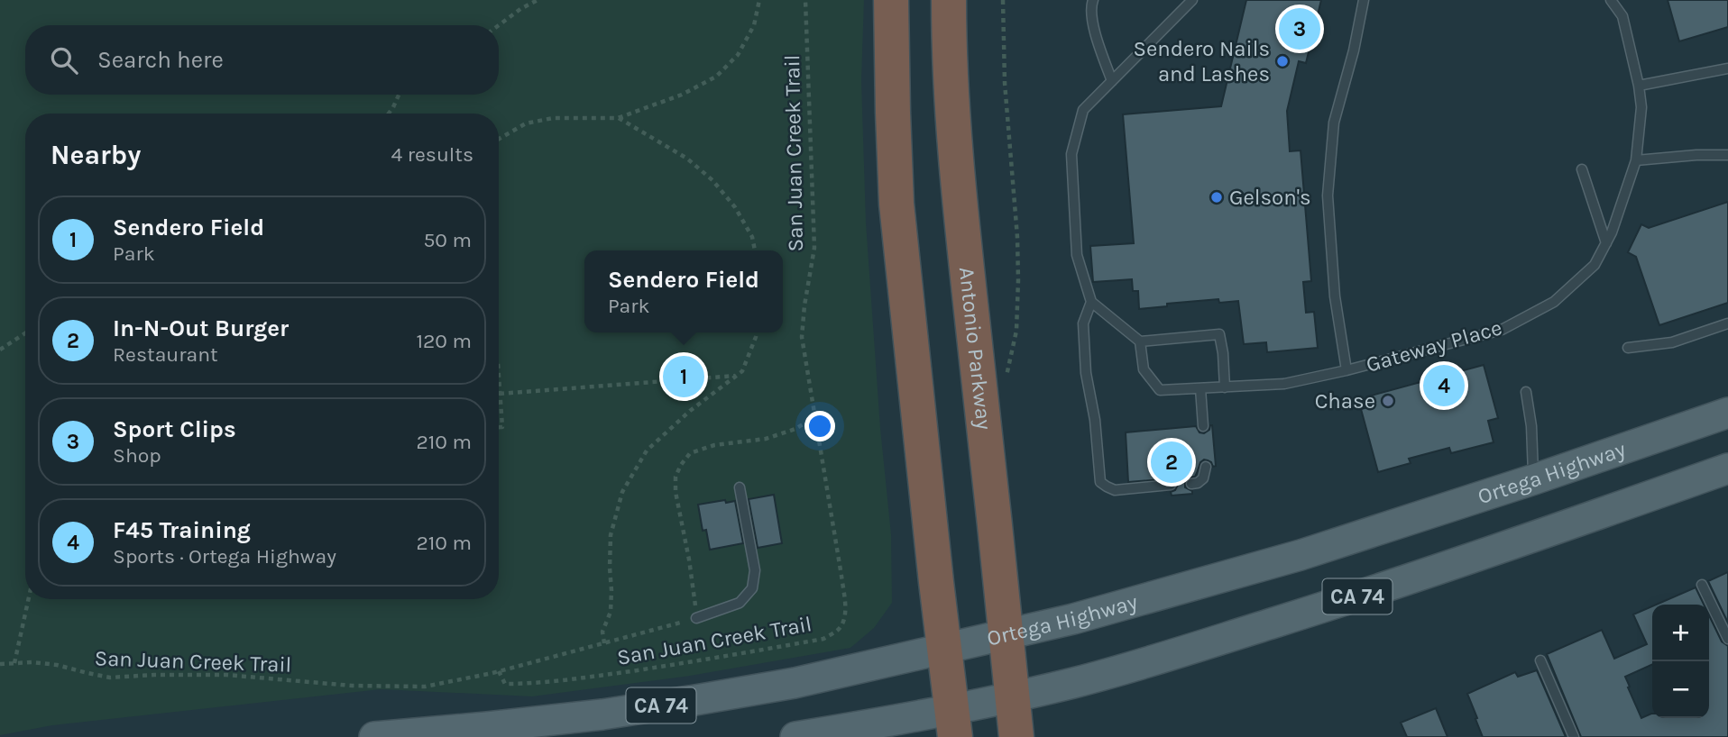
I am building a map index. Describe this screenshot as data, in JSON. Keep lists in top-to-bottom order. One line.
{"streets":{"highway":["Antonio Parkway"],"main road":["Ortega Highway","CA 74"],"lane":["Gateway Place"],"path":["San Juan Creek Trail"]},"crossings":[["Antonio Parkway","Ortega Highway"],["Antonio Parkway","CA 74"]],"places":["Sendero Nails and Lashes","Gelson's","Chase"],"page":{"pins":["3","1","4","2"],"search":"Search here","heading":["Nearby","4 results"],"list":[{"mark":"1","name":"Sendero Field","note":"Park","value":"50 m"},{"mark":"2","name":"In-N-Out Burger","note":"Restaurant","value":"120 m"},{"mark":"3","name":"Sport Clips","note":"Shop","value":"210 m"},{"mark":"4","name":"F45 Training","note":"Sports · Ortega Highway","value":"210 m"}],"popup":["Sendero Field","Park"],"map_buttons":["+","−"]}}
